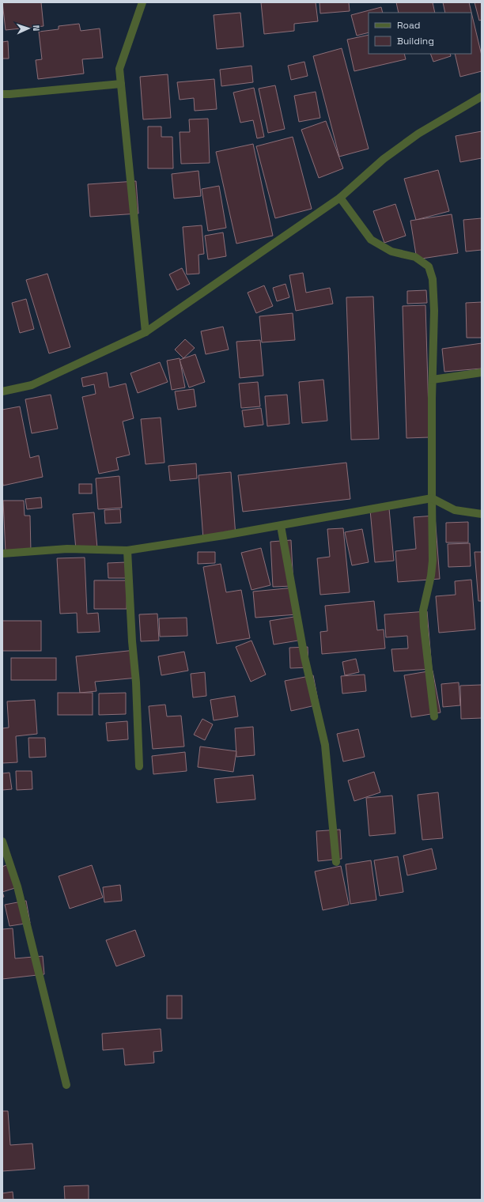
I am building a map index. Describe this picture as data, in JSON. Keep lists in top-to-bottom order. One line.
{"legend":["Road","Building"],"north":"right"}
